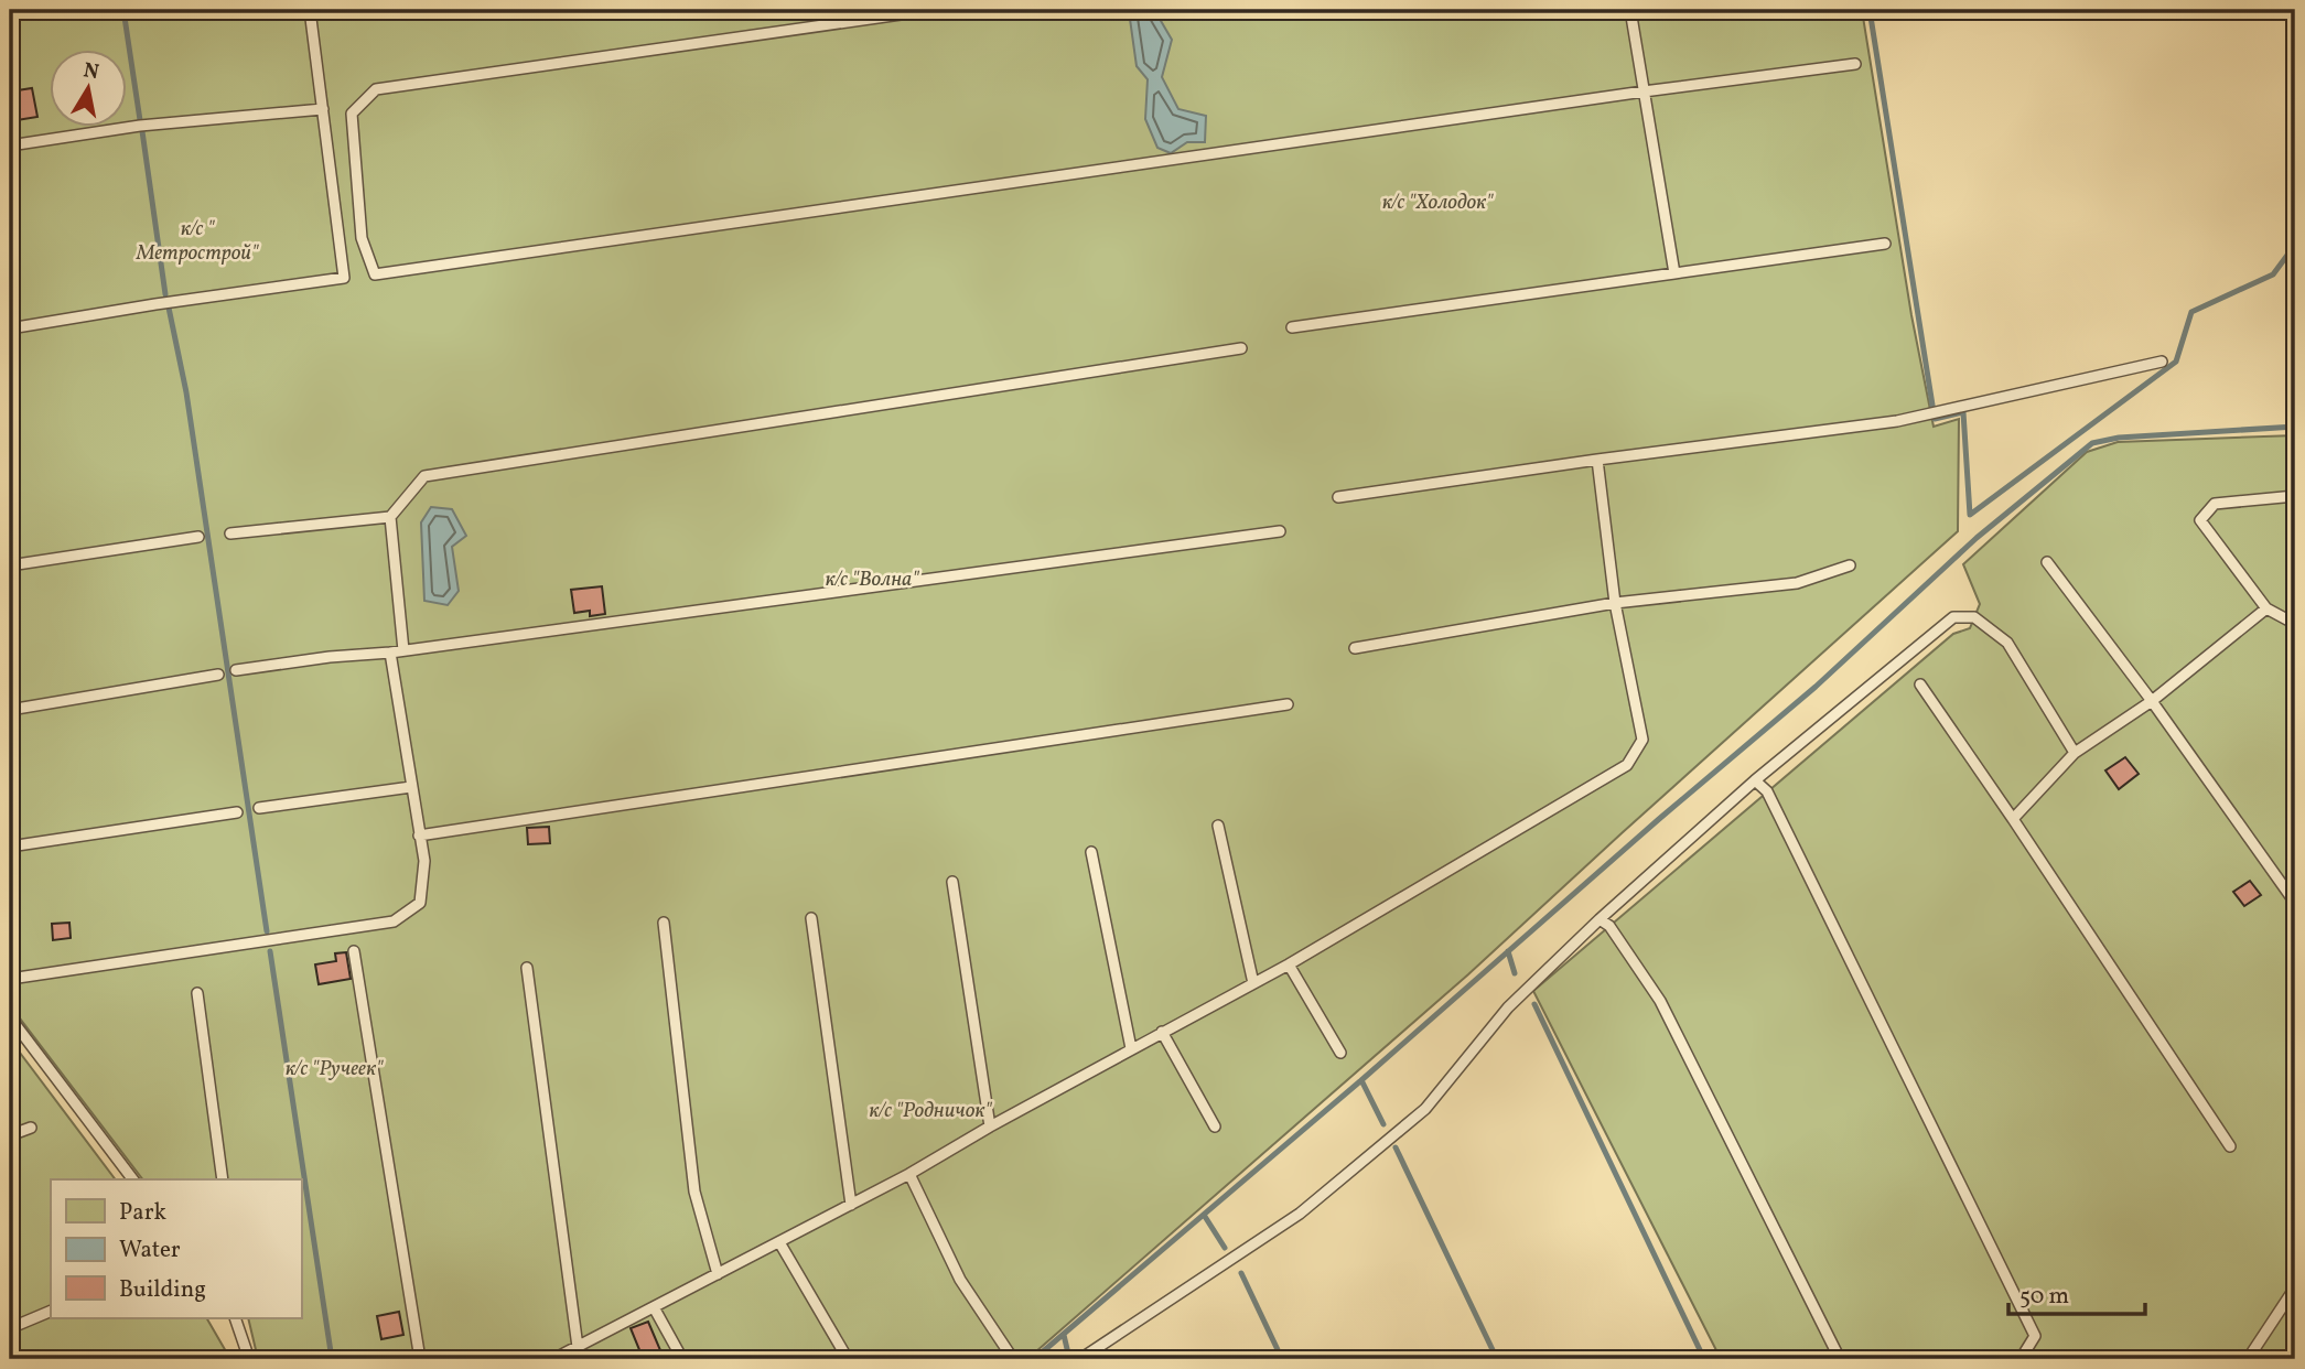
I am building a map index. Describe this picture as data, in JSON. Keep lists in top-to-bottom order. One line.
{"parks":["к/с \"Холодок\"","к/с \" Метрострой\"","к/с \"Волна\"","к/с \"Ручеек\"","к/с \"Родничок\""],"legend":["Park","Water","Building"],"scale_bar":"50 m","north":"top"}
